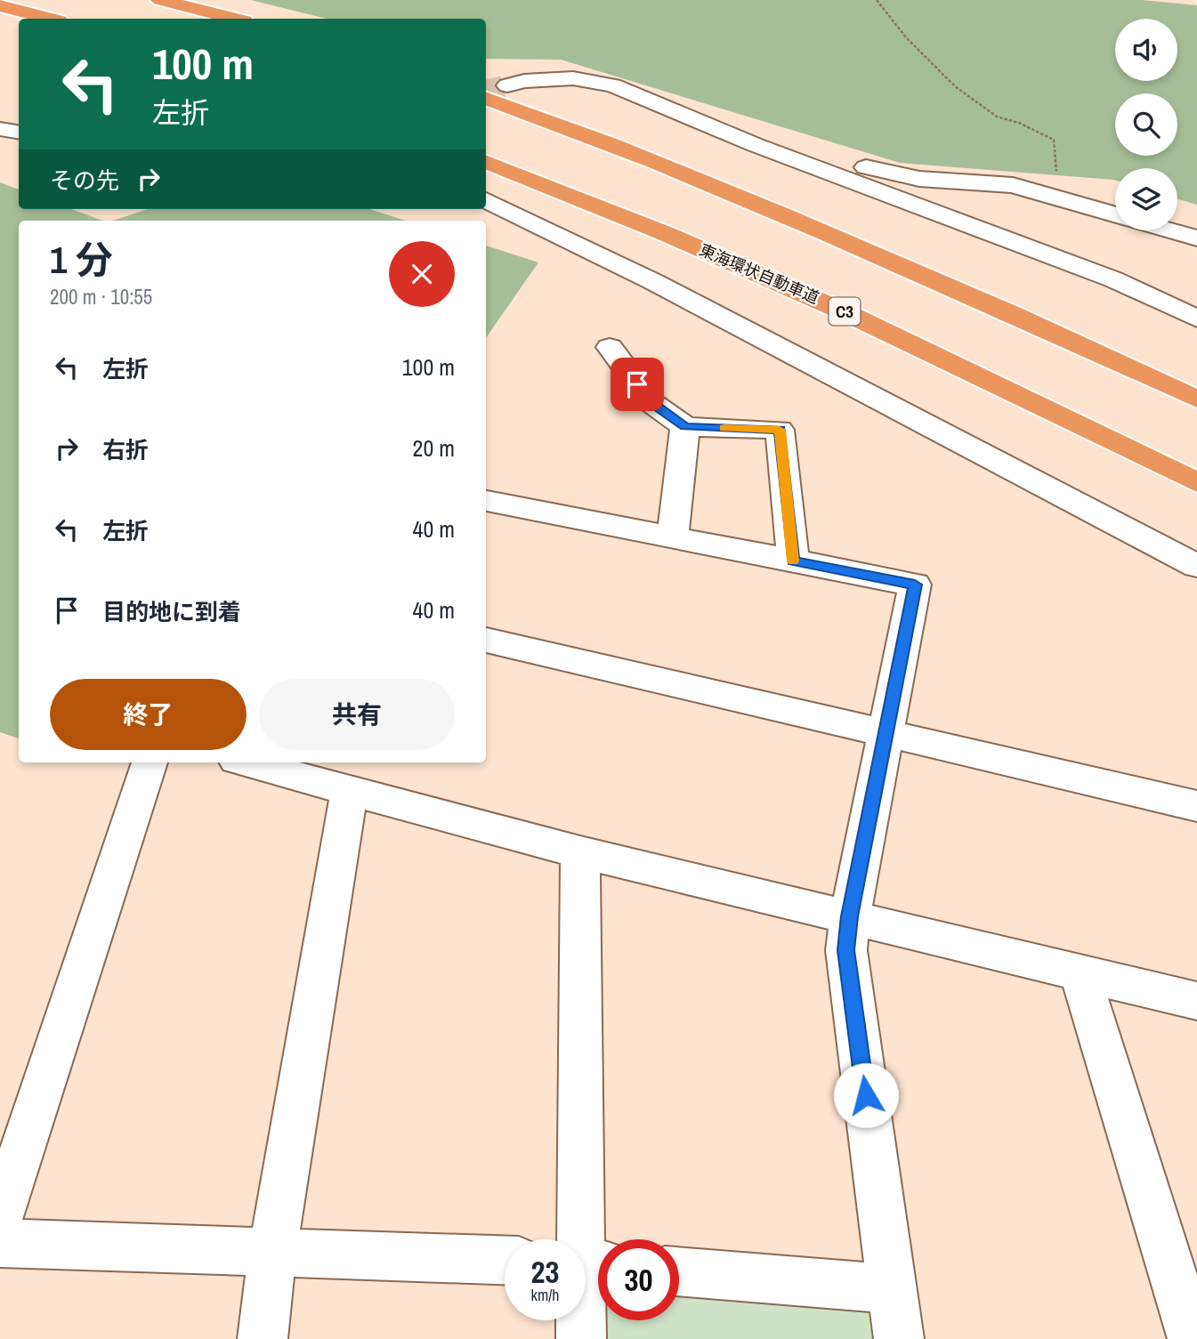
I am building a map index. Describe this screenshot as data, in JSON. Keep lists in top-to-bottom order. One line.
{"streets":{"highway":["東海環状自動車道","C3"]},"page":{"turn":["100 m","左折"],"then":"その先","heading":["1 分","200 m · 10:55"],"list":[{"name":"左折","value":"100 m"},{"name":"右折","value":"20 m"},{"name":"左折","value":"40 m"},{"name":"目的地に到着","value":"40 m"}],"buttons":["終了","共有"],"speed":"23 km/h","limit":"30"}}
